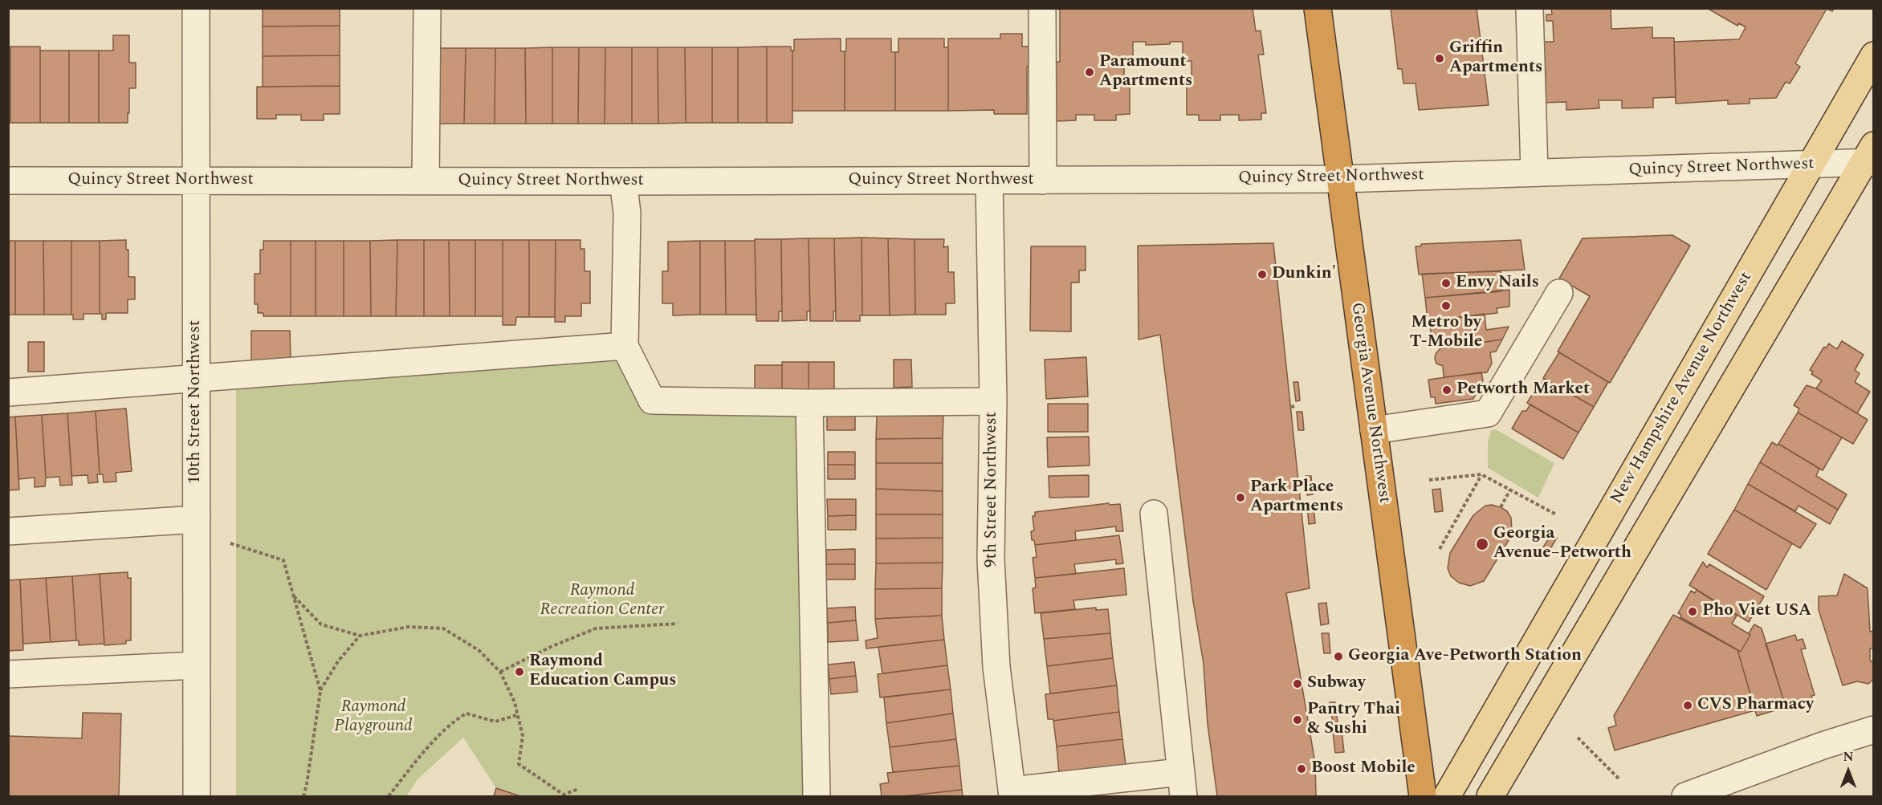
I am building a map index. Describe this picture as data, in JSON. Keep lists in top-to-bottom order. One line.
{"streets":{"highway":["Georgia Avenue Northwest"],"main road":["New Hampshire Avenue Northwest"],"street":["Quincy Street Northwest","10th Street Northwest","9th Street Northwest"]},"crossings":[["Quincy Street Northwest","New Hampshire Avenue Northwest"],["Quincy Street Northwest","10th Street Northwest"],["Quincy Street Northwest","Georgia Avenue Northwest"],["Quincy Street Northwest","9th Street Northwest"]],"parks":["Raymond Recreation Center","Raymond Playground"],"places":["Griffin Apartments","Paramount Apartments","Dunkin'","Envy Nails","Metro by T-Mobile","Petworth Market","Park Place Apartments","Georgia Avenue–Petworth","Pho Viet USA","Georgia Ave-Petworth Station","Raymond Education Campus","Subway","CVS Pharmacy","Pantry Thai & Sushi","Boost Mobile"],"north":"top"}
